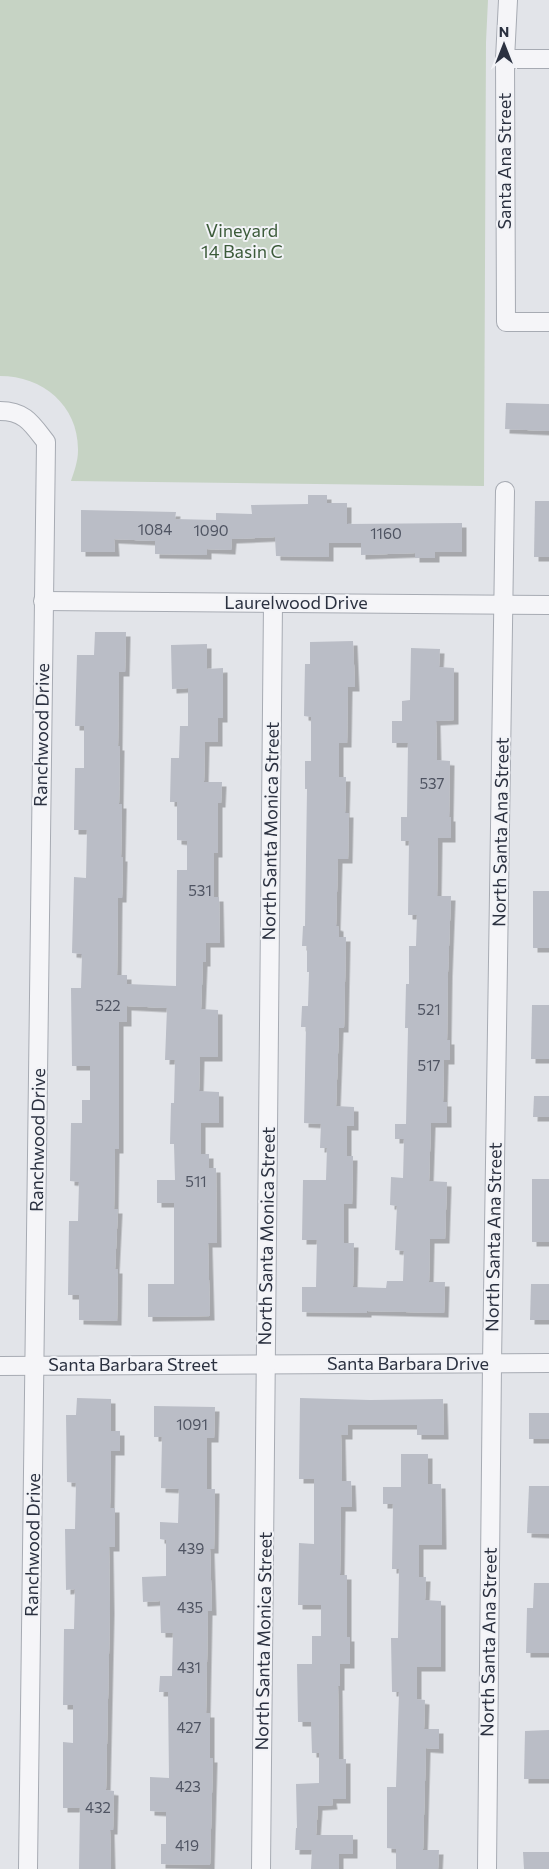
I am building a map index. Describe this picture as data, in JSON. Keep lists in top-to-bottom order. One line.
{"streets":{"street":["Santa Ana Street","Laurelwood Drive","Ranchwood Drive","North Santa Monica Street","North Santa Ana Street","Santa Barbara Drive","Santa Barbara Street"]},"crossings":[["Laurelwood Drive","Ranchwood Drive"],["Laurelwood Drive","North Santa Monica Street"],["Laurelwood Drive","North Santa Ana Street"],["Ranchwood Drive","Santa Barbara Street"],["North Santa Monica Street","Santa Barbara Drive"],["North Santa Monica Street","Santa Barbara Street"],["North Santa Ana Street","Santa Barbara Drive"],["Santa Barbara Drive","Santa Barbara Street"]],"parks":["Vineyard 14 Basin C"],"house_numbers":["1084","1090","1160","537","531","522","521","517","511","1091","439","435","431","427","423","432","419"],"north":"top"}
